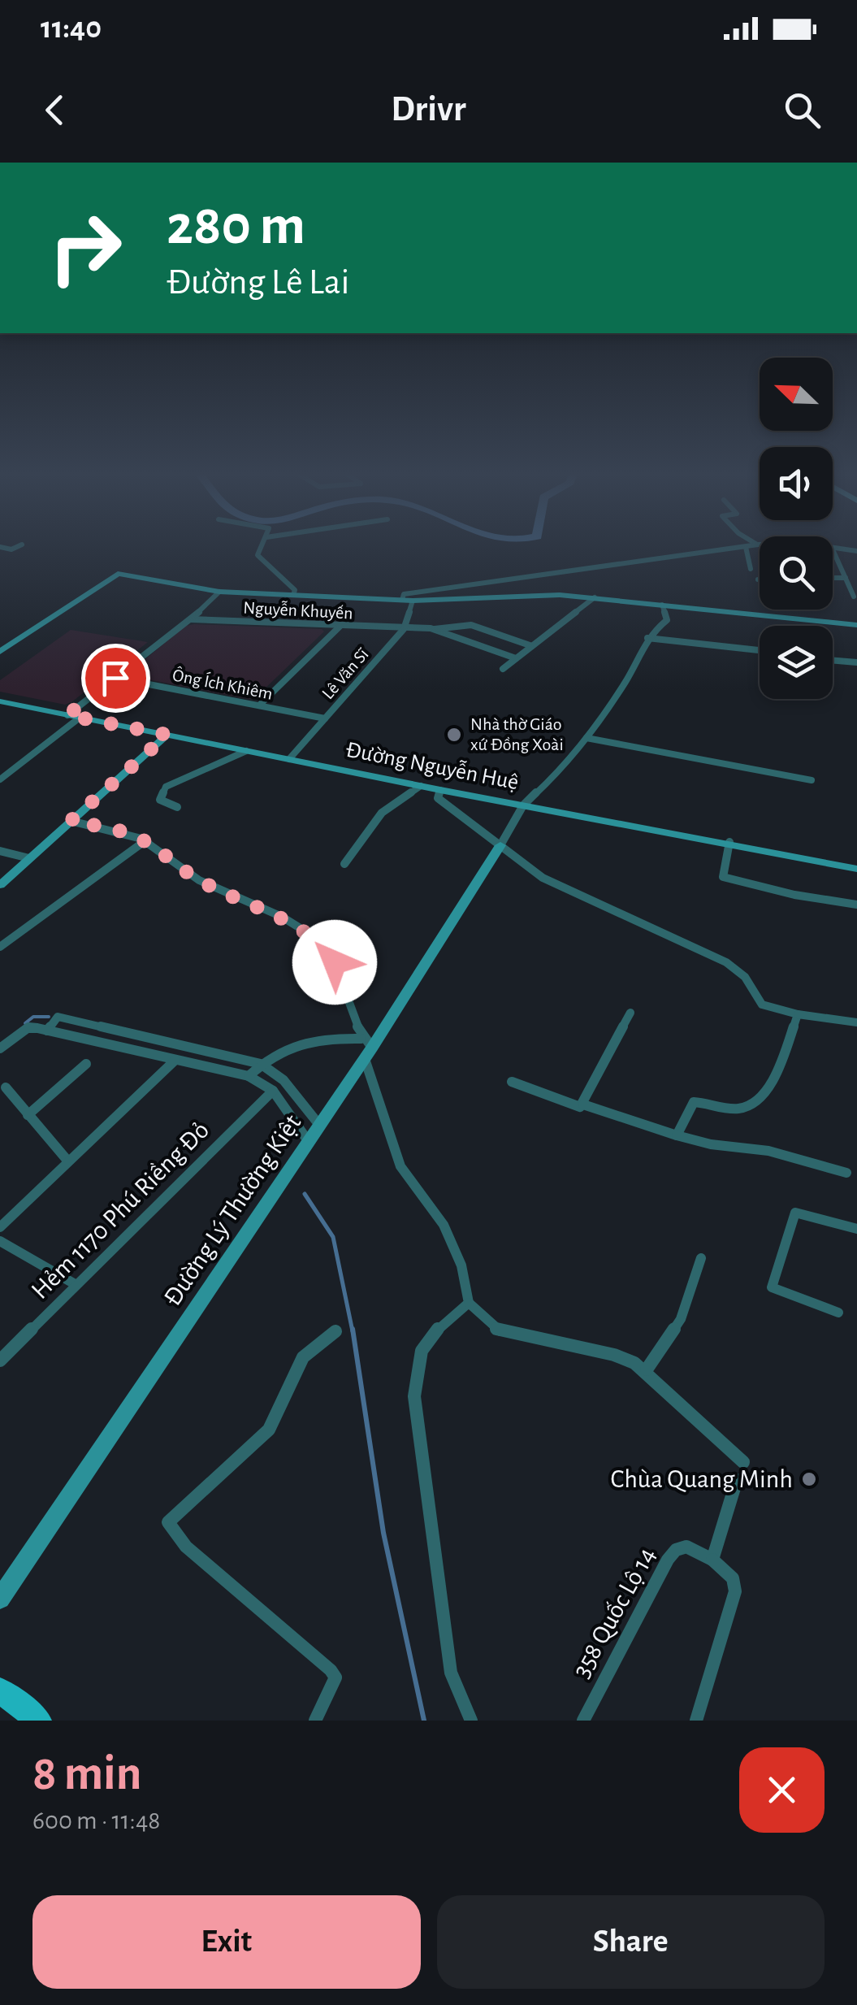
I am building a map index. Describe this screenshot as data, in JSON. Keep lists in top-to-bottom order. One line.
{"streets":{"street":["Nguyễn Khuyến","Lê Văn Sĩ","Ông Ích Khiêm","Đường Nguyễn Huệ","Hẻm 1170 Phú Riềng Đỏ","Đường Lý Thường Kiệt","358 Quốc Lộ 14"]},"crossings":[["Nguyễn Khuyến","Lê Văn Sĩ"],["Lê Văn Sĩ","Ông Ích Khiêm"],["Lê Văn Sĩ","Đường Nguyễn Huệ"]],"places":["Nhà thờ Giáo xứ Đồng Xoài","Chùa Quang Minh"],"north":"top left","page":{"status":"11:40","header":"Drivr","turn":["280 m","Đường Lê Lai"],"heading":["8 min","600 m · 11:48"],"buttons":["Exit","Share"]}}
